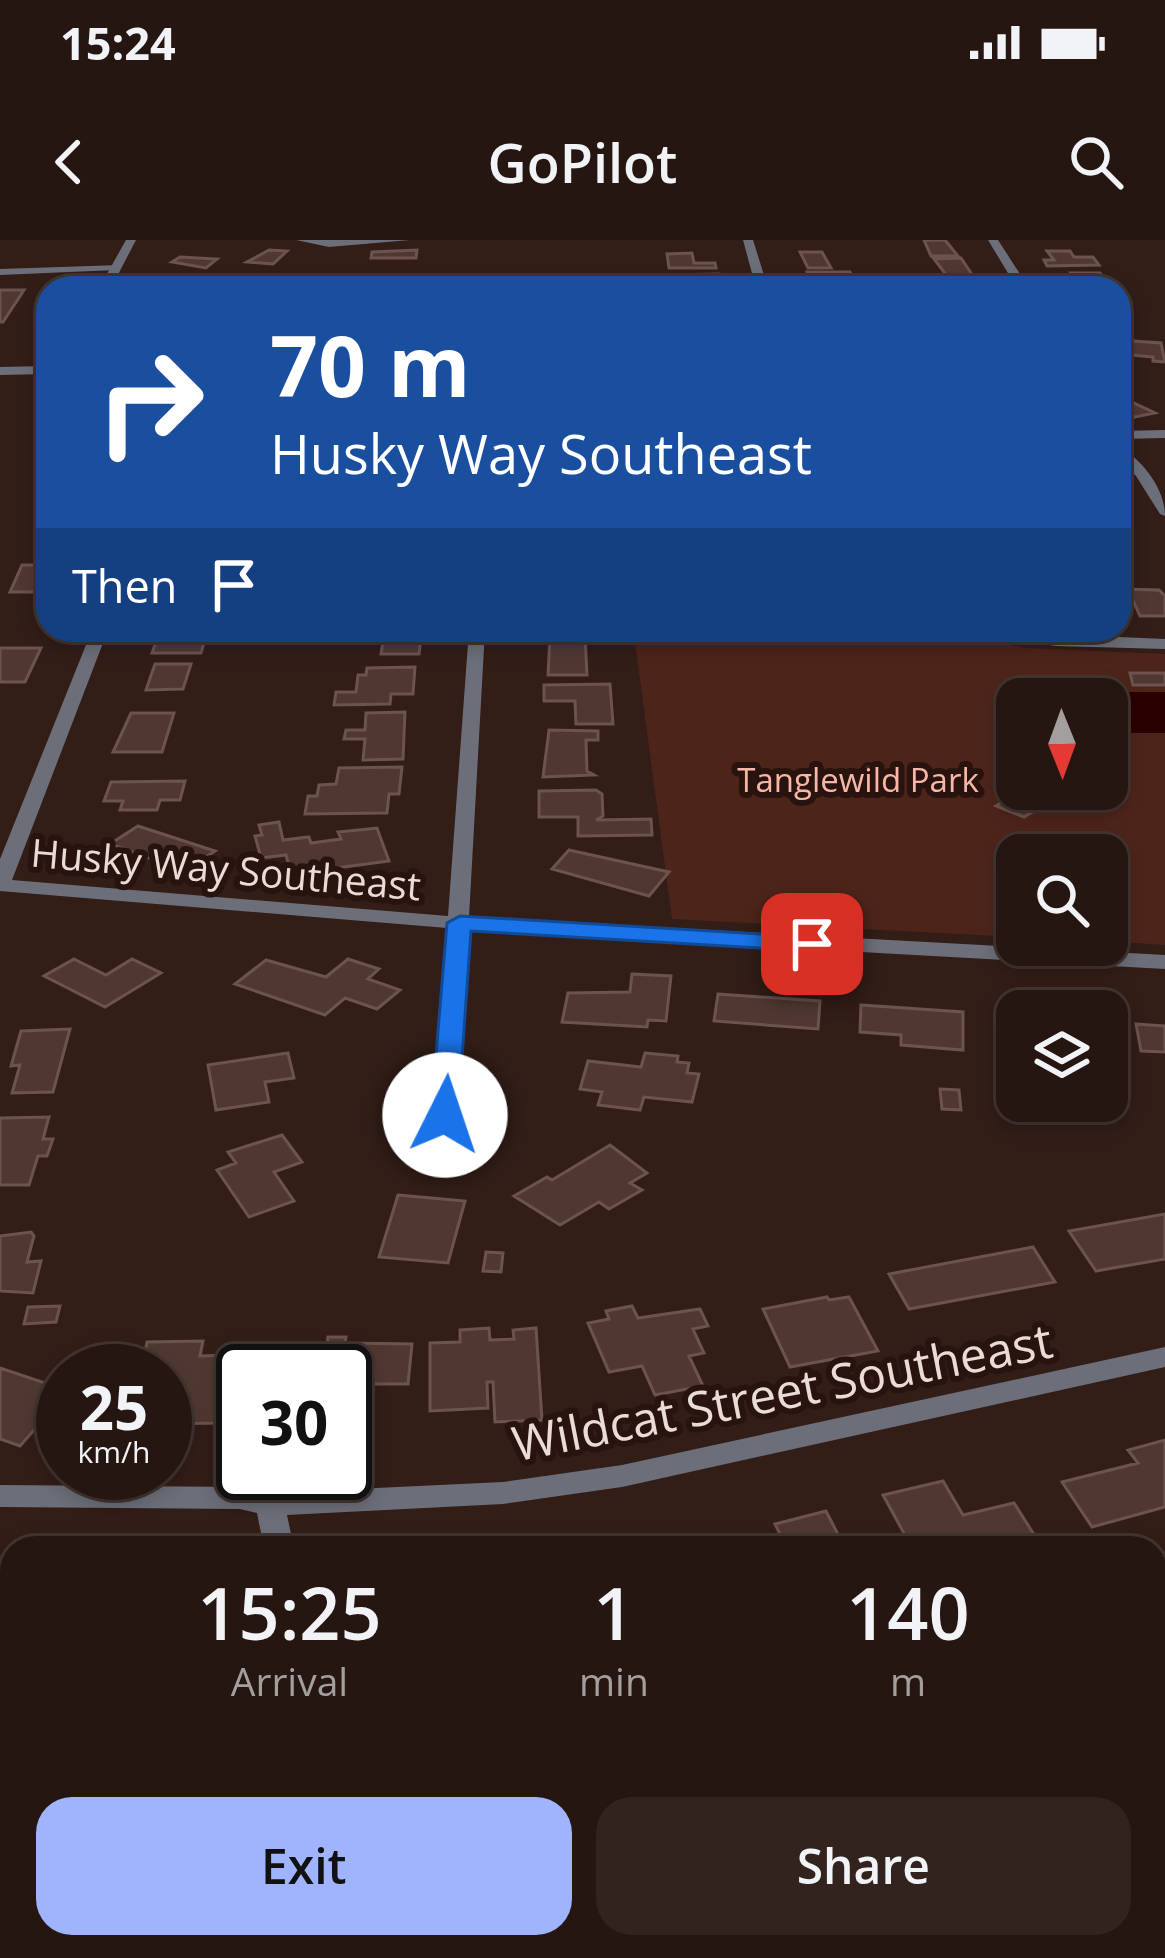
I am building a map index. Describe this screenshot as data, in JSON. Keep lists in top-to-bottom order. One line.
{"streets":{"street":["Husky Way Southeast","Wildcat Street Southeast"]},"parks":["Tanglewild Park"],"north":"bottom","page":{"status":"15:24","header":"GoPilot","turn":["70 m","Husky Way Southeast"],"then":"Then","speed":"25 km/h","limit":"30","eta":["15:25","Arrival","1","min","140","m"],"buttons":["Exit","Share"]}}
